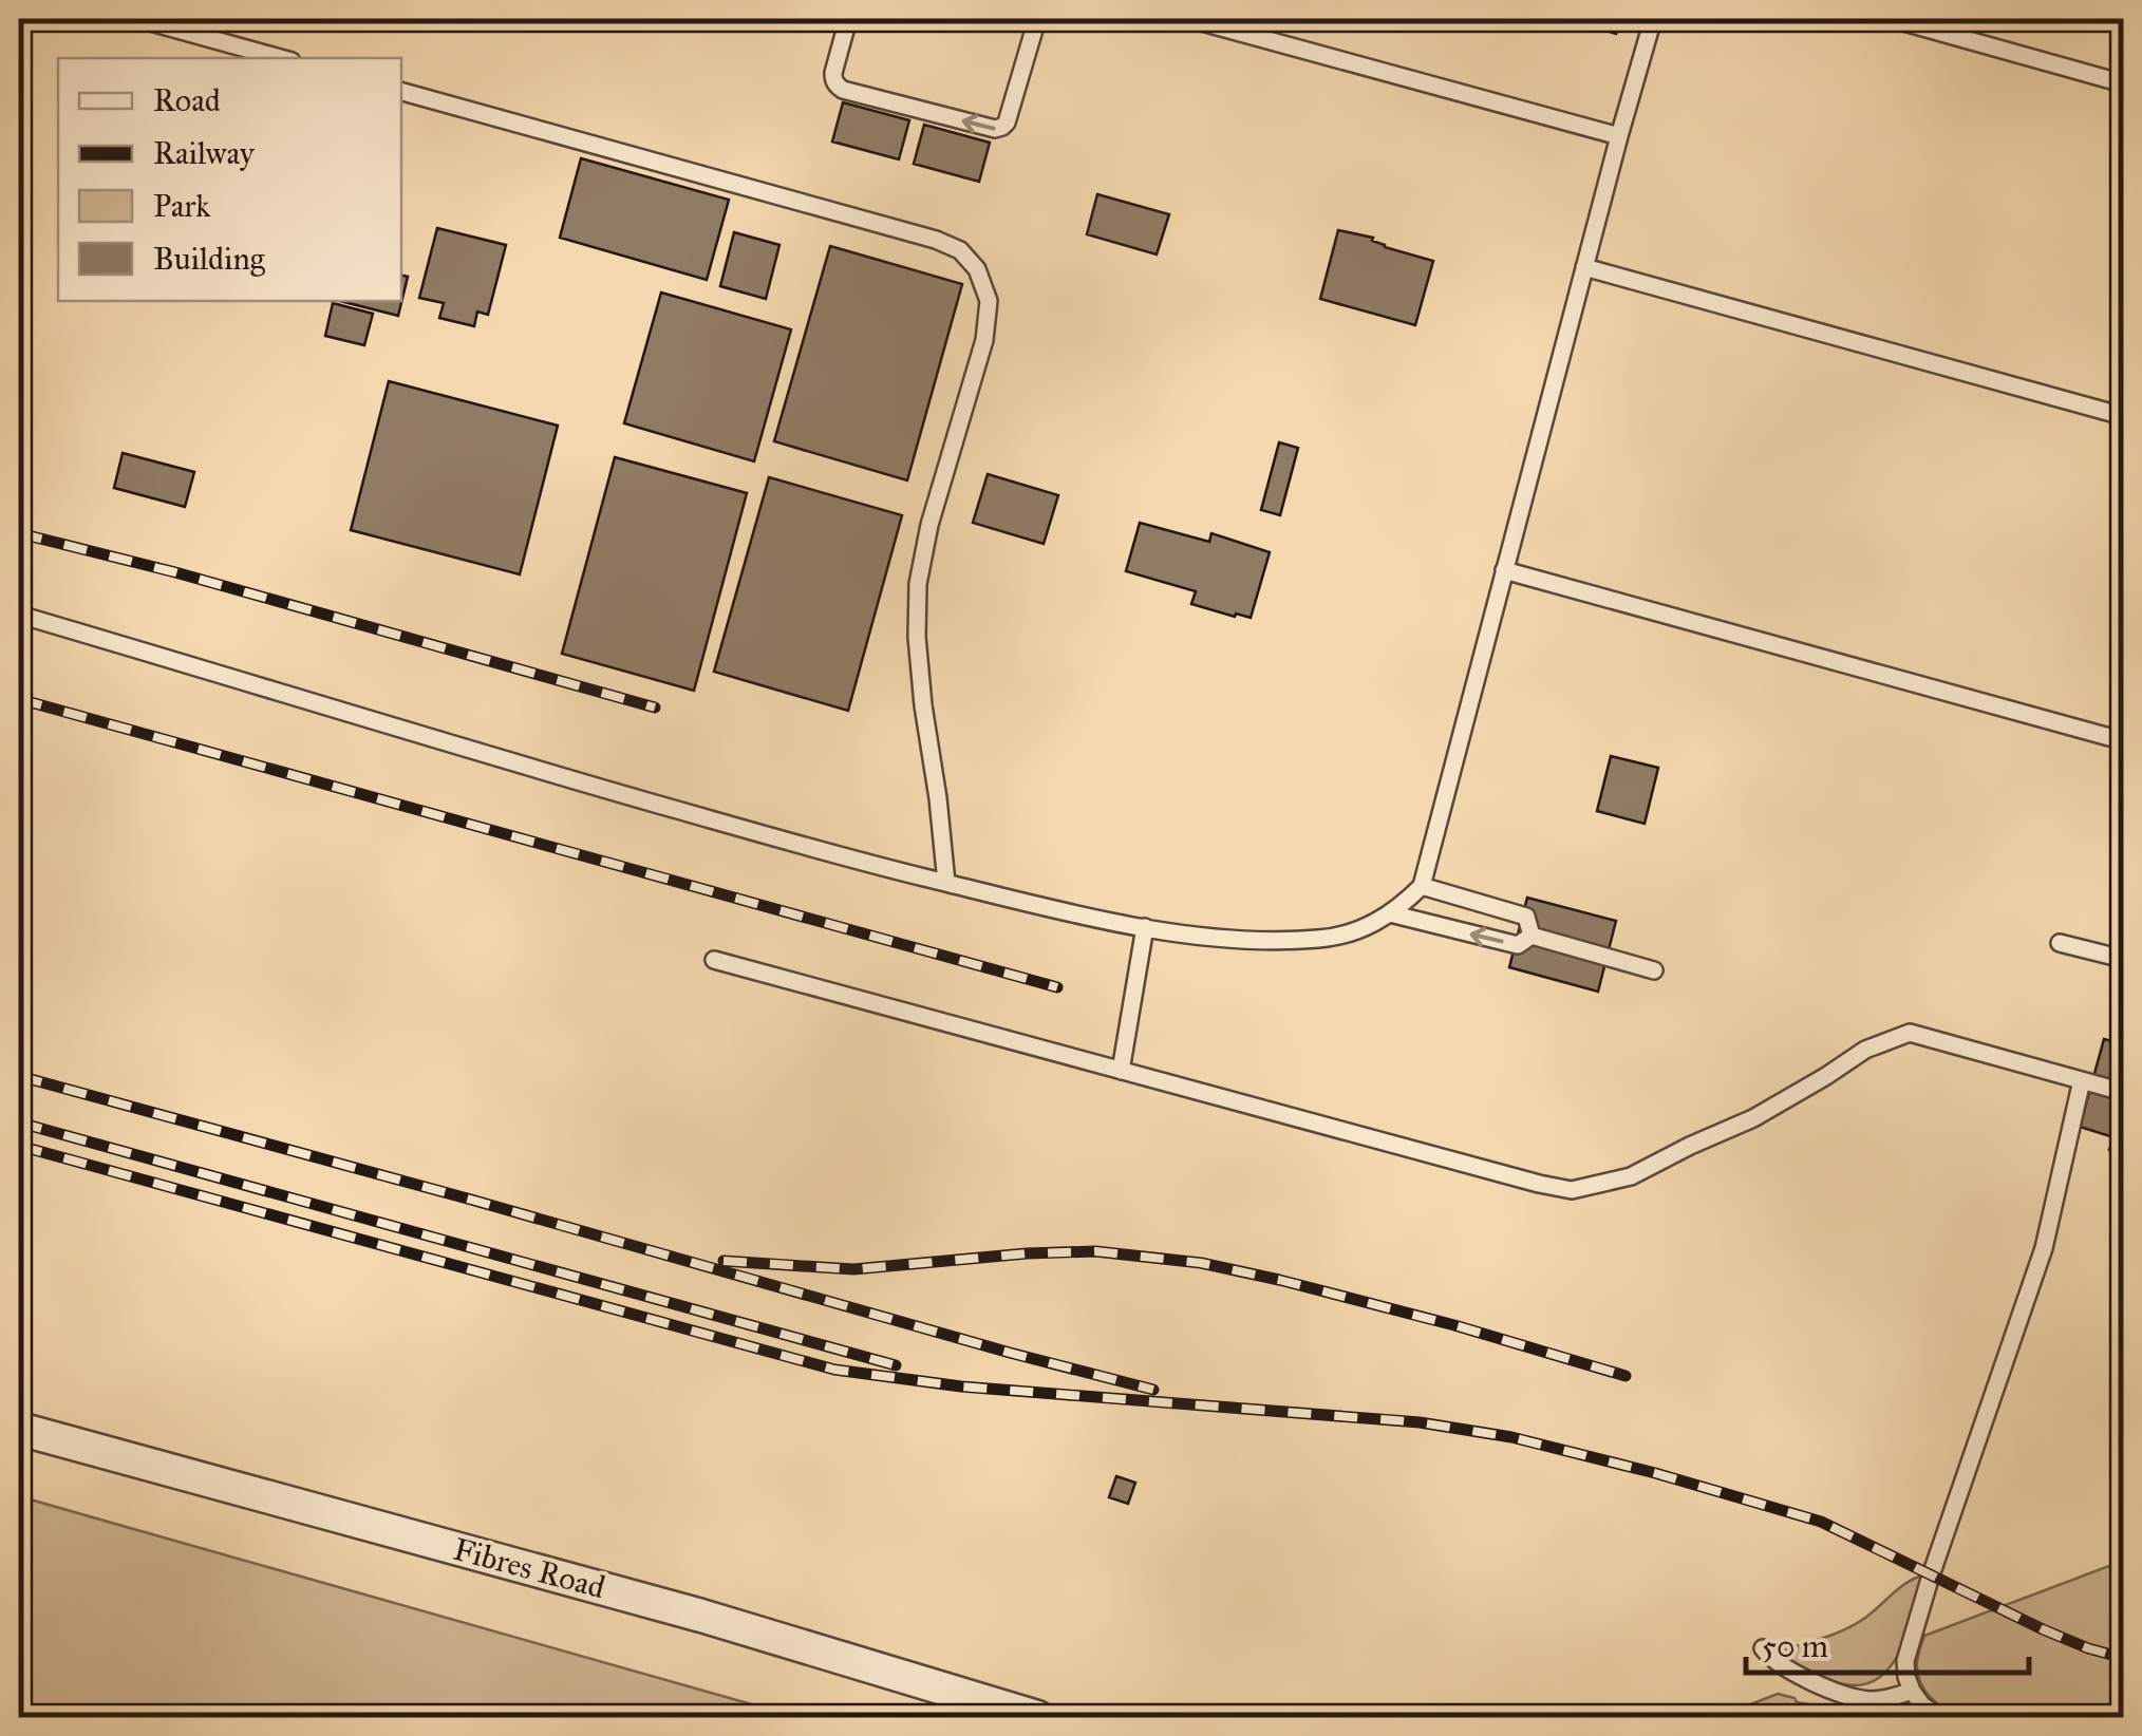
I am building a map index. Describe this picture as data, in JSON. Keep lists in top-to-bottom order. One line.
{"streets":{"street":["Fibres Road"]},"legend":["Road","Railway","Park","Building"],"scale_bar":"50 m"}
